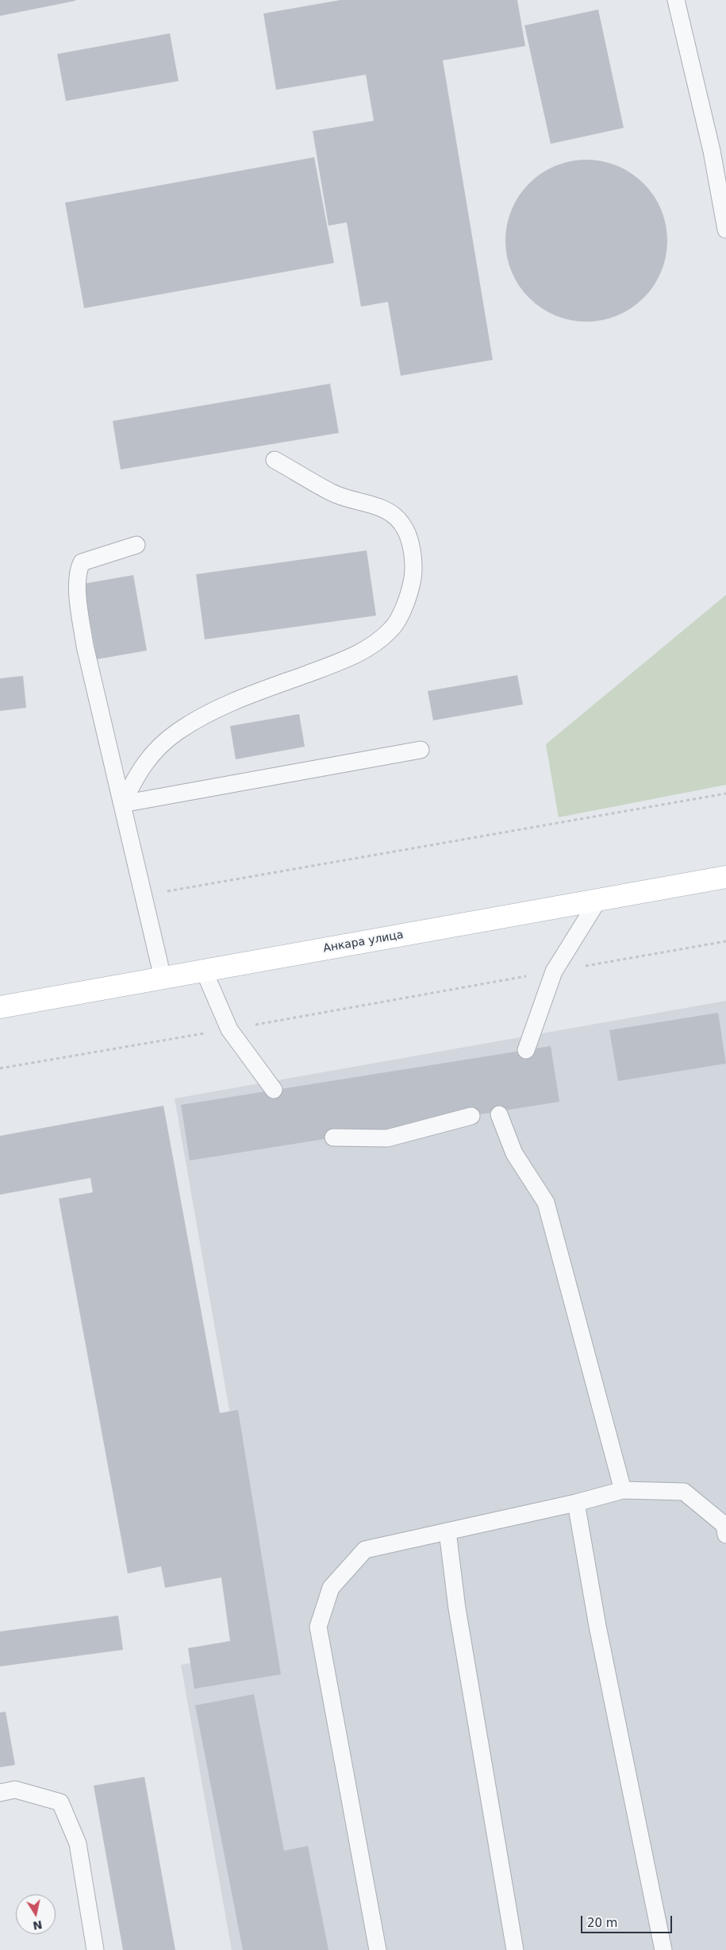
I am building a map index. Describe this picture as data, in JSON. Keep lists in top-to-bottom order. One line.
{"streets":{"main road":["Анкара улица"]},"scale_bar":"20 m","north":"bottom"}
